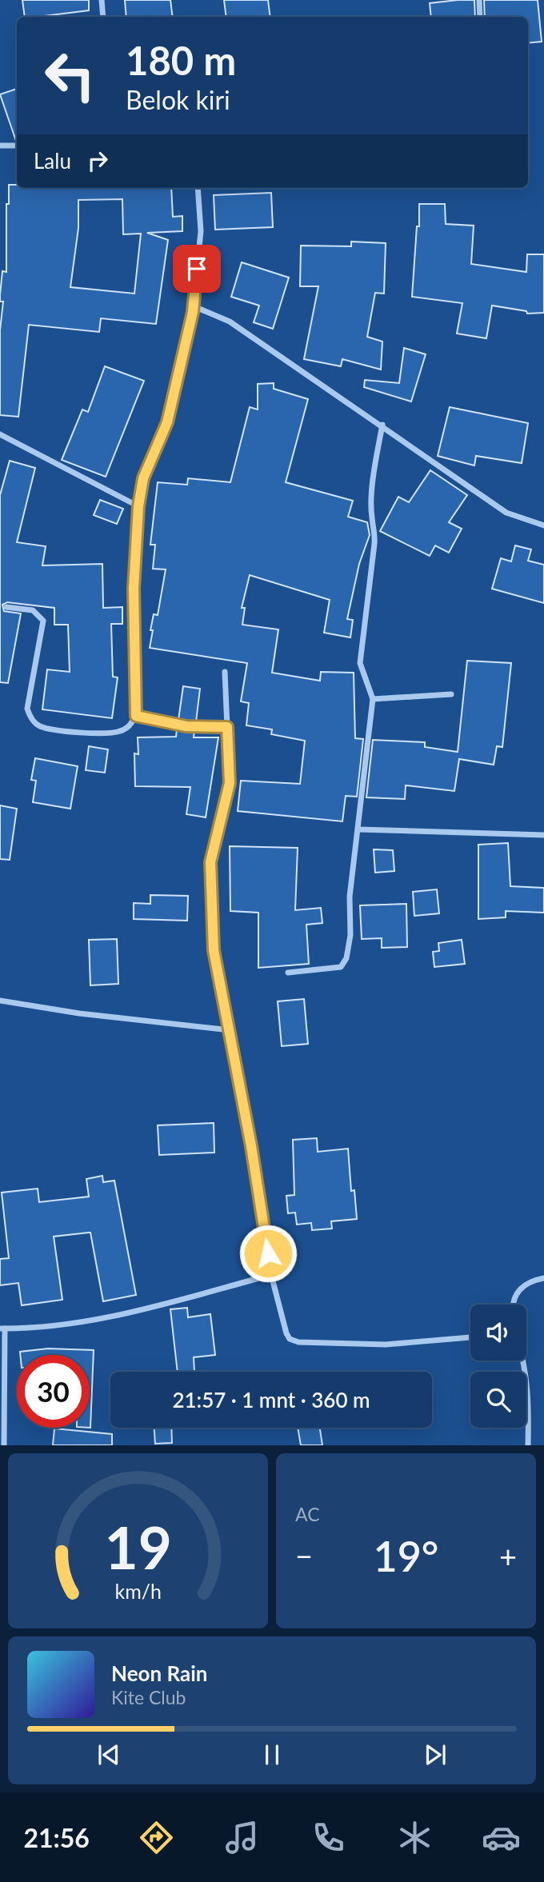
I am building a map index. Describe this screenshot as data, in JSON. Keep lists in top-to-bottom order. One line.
{"page":{"turn":["180 m","Belok kiri"],"then":"Lalu","limit":"30","trip":"21:57 · 1 mnt · 360 m","tile":"AC","heat":["−","19°","+"],"song":["Neon Rain","Kite Club"],"tabs":"21:56","gauge":["19","km/h"]}}
